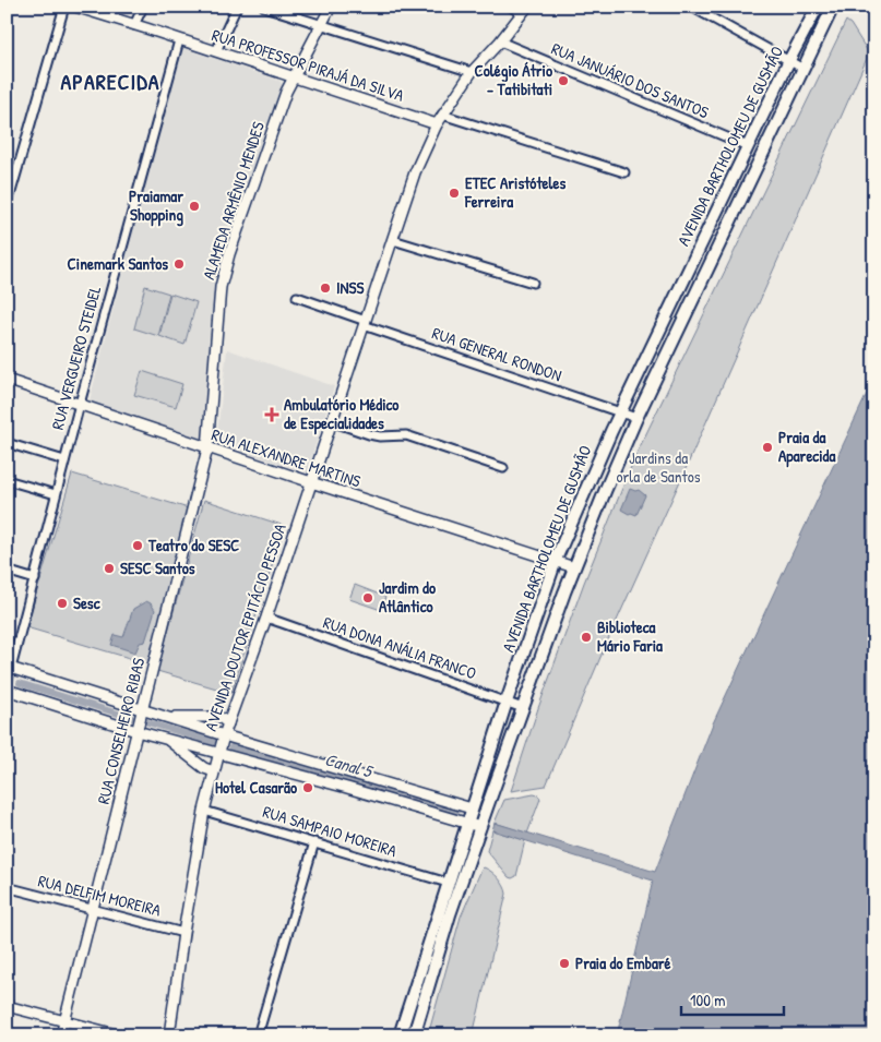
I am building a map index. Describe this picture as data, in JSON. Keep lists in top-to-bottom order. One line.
{"streets":{"main road":["RUA PROFESSOR PIRAJÁ DA SILVA","AVENIDA BARTHOLOMEU DE GUSMÃO","ALAMEDA ARMÊNIO MENDES","RUA ALEXANDRE MARTINS","AVENIDA DOUTOR EPITÁCIO PESSOA","RUA CONSELHEIRO RIBAS"],"street":["RUA JANUÁRIO DOS SANTOS","RUA GENERAL RONDON","RUA VERGUEIRO STEIDEL","RUA DONA ANÁLIA FRANCO","RUA SAMPAIO MOREIRA","RUA DELFIM MOREIRA"]},"crossings":[["RUA PROFESSOR PIRAJÁ DA SILVA","ALAMEDA ARMÊNIO MENDES"],["RUA PROFESSOR PIRAJÁ DA SILVA","RUA VERGUEIRO STEIDEL"],["RUA PROFESSOR PIRAJÁ DA SILVA","AVENIDA DOUTOR EPITÁCIO PESSOA"],["RUA JANUÁRIO DOS SANTOS","AVENIDA BARTHOLOMEU DE GUSMÃO"],["RUA JANUÁRIO DOS SANTOS","AVENIDA DOUTOR EPITÁCIO PESSOA"],["AVENIDA BARTHOLOMEU DE GUSMÃO","RUA GENERAL RONDON"],["AVENIDA BARTHOLOMEU DE GUSMÃO","RUA ALEXANDRE MARTINS"],["AVENIDA BARTHOLOMEU DE GUSMÃO","RUA DONA ANÁLIA FRANCO"],["AVENIDA BARTHOLOMEU DE GUSMÃO","RUA SAMPAIO MOREIRA"],["ALAMEDA ARMÊNIO MENDES","RUA ALEXANDRE MARTINS"],["ALAMEDA ARMÊNIO MENDES","RUA CONSELHEIRO RIBAS"],["RUA GENERAL RONDON","AVENIDA DOUTOR EPITÁCIO PESSOA"],["RUA VERGUEIRO STEIDEL","RUA ALEXANDRE MARTINS"],["RUA ALEXANDRE MARTINS","AVENIDA DOUTOR EPITÁCIO PESSOA"],["RUA ALEXANDRE MARTINS","RUA CONSELHEIRO RIBAS"],["AVENIDA DOUTOR EPITÁCIO PESSOA","RUA DONA ANÁLIA FRANCO"],["AVENIDA DOUTOR EPITÁCIO PESSOA","RUA SAMPAIO MOREIRA"],["AVENIDA DOUTOR EPITÁCIO PESSOA","RUA DELFIM MOREIRA"],["RUA CONSELHEIRO RIBAS","RUA DELFIM MOREIRA"]],"districts":["APARECIDA"],"water":["Canal 5"],"parks":["Jardins da orla de Santos"],"places":{"other":["Colégio Átrio - Tatibitati","ETEC Aristóteles Ferreira","Praiamar Shopping","Cinemark Santos","INSS","Praia da Aparecida","Teatro do SESC","SESC Santos","Jardim do Atlântico","Sesc","Biblioteca Mário Faria","Hotel Casarão","Praia do Embaré"],"health":["Ambulatório Médico de Especialidades"]},"scale_bar":"100 m"}
